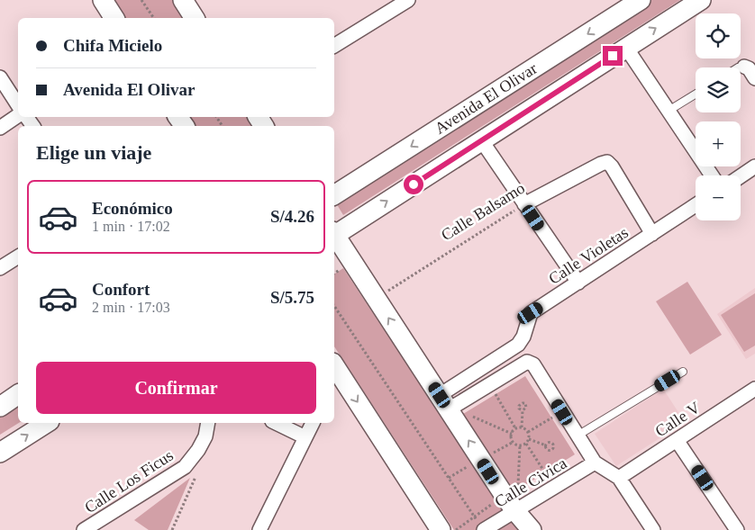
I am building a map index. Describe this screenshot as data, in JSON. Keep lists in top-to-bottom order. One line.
{"streets":{"main road":["Avenida El Olivar"],"street":["Calle Balsamo","Calle Violetas","Calle V","Calle Los Ficus","Calle Civica"]},"crossings":[["Calle Balsamo","Calle Violetas"]],"page":{"map_buttons":["+","−"],"banner":["Chifa Micielo","Avenida El Olivar"],"heading":"Elige un viaje","list":[{"name":"Económico","note":"1 min · 17:02","value":"S/4.26"},{"name":"Confort","note":"2 min · 17:03","value":"S/5.75"}],"buttons":"Confirmar"}}
